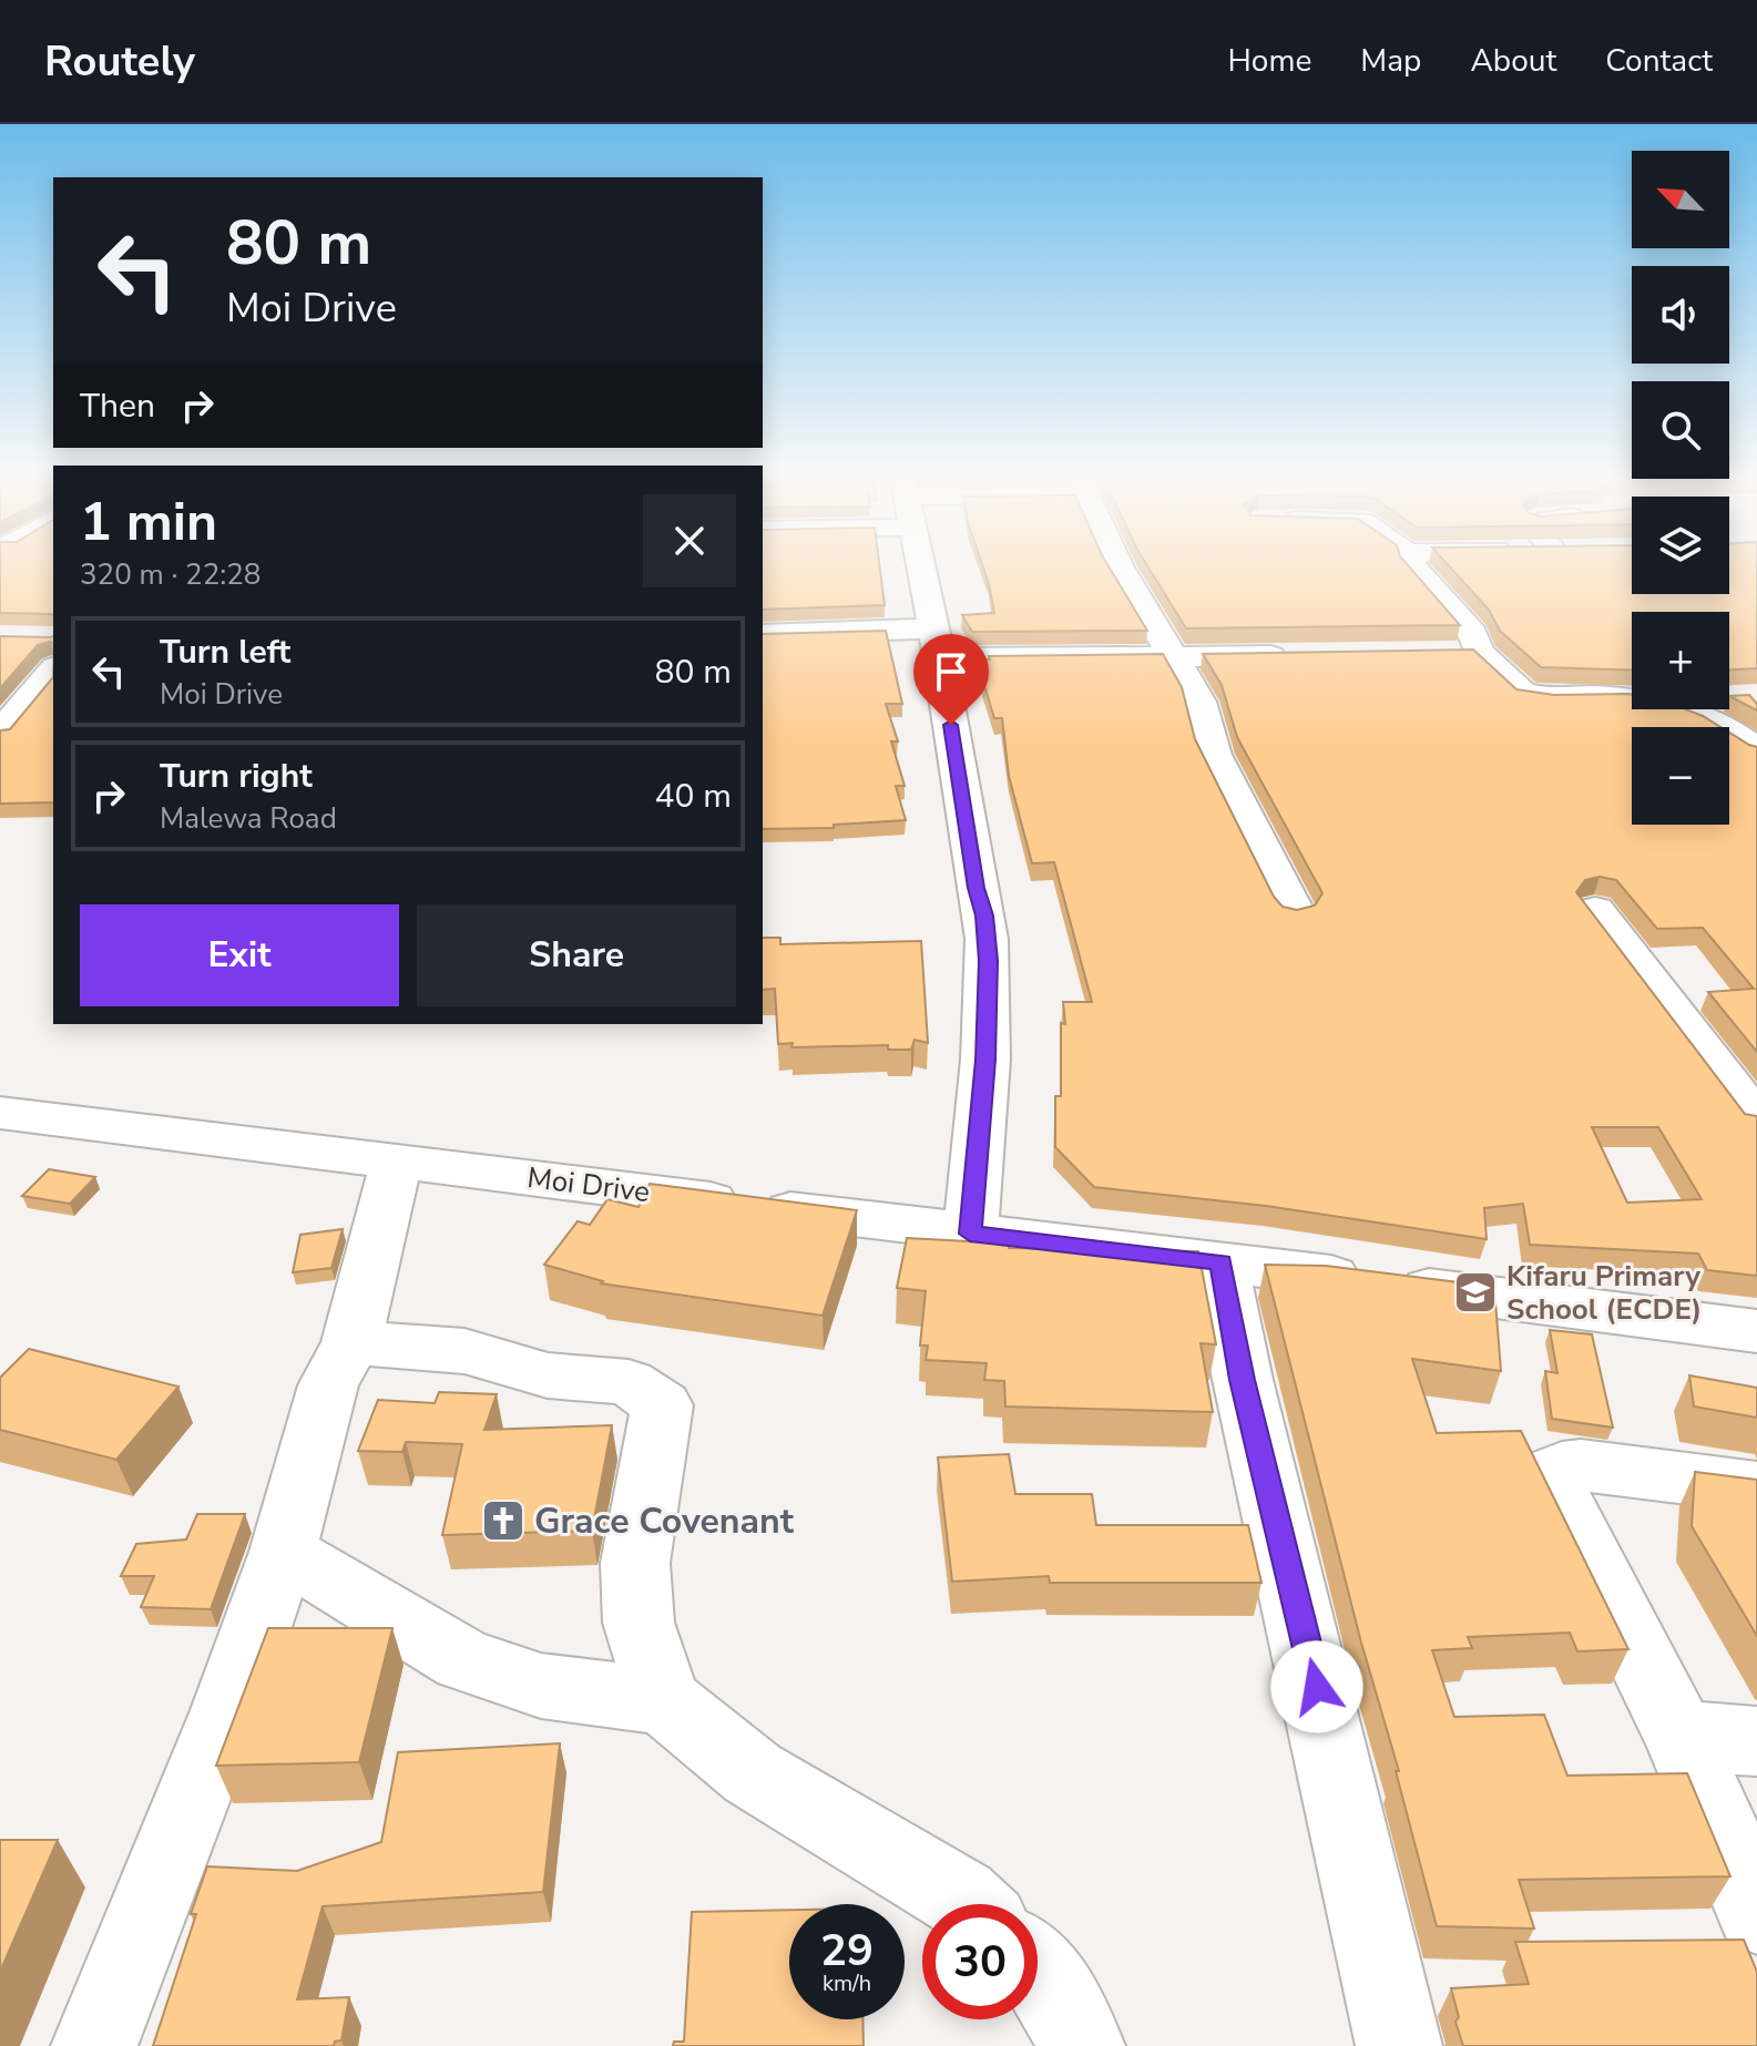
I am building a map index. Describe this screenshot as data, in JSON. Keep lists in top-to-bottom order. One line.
{"streets":{"street":["Moi Drive"]},"places":{"school or university":["Kifaru Primary School (ECDE)"],"church":["Grace Covenant"]},"north":"top left","page":{"header":"Routely","nav":["Home","Map","About","Contact"],"map_buttons":["+","−"],"turn":["80 m","Moi Drive"],"then":"Then","heading":["1 min","320 m · 22:28"],"list":[{"name":"Turn left","note":"Moi Drive","value":"80 m"},{"name":"Turn right","note":"Malewa Road","value":"40 m"}],"buttons":["Exit","Share"],"speed":"29 km/h","limit":"30"}}
